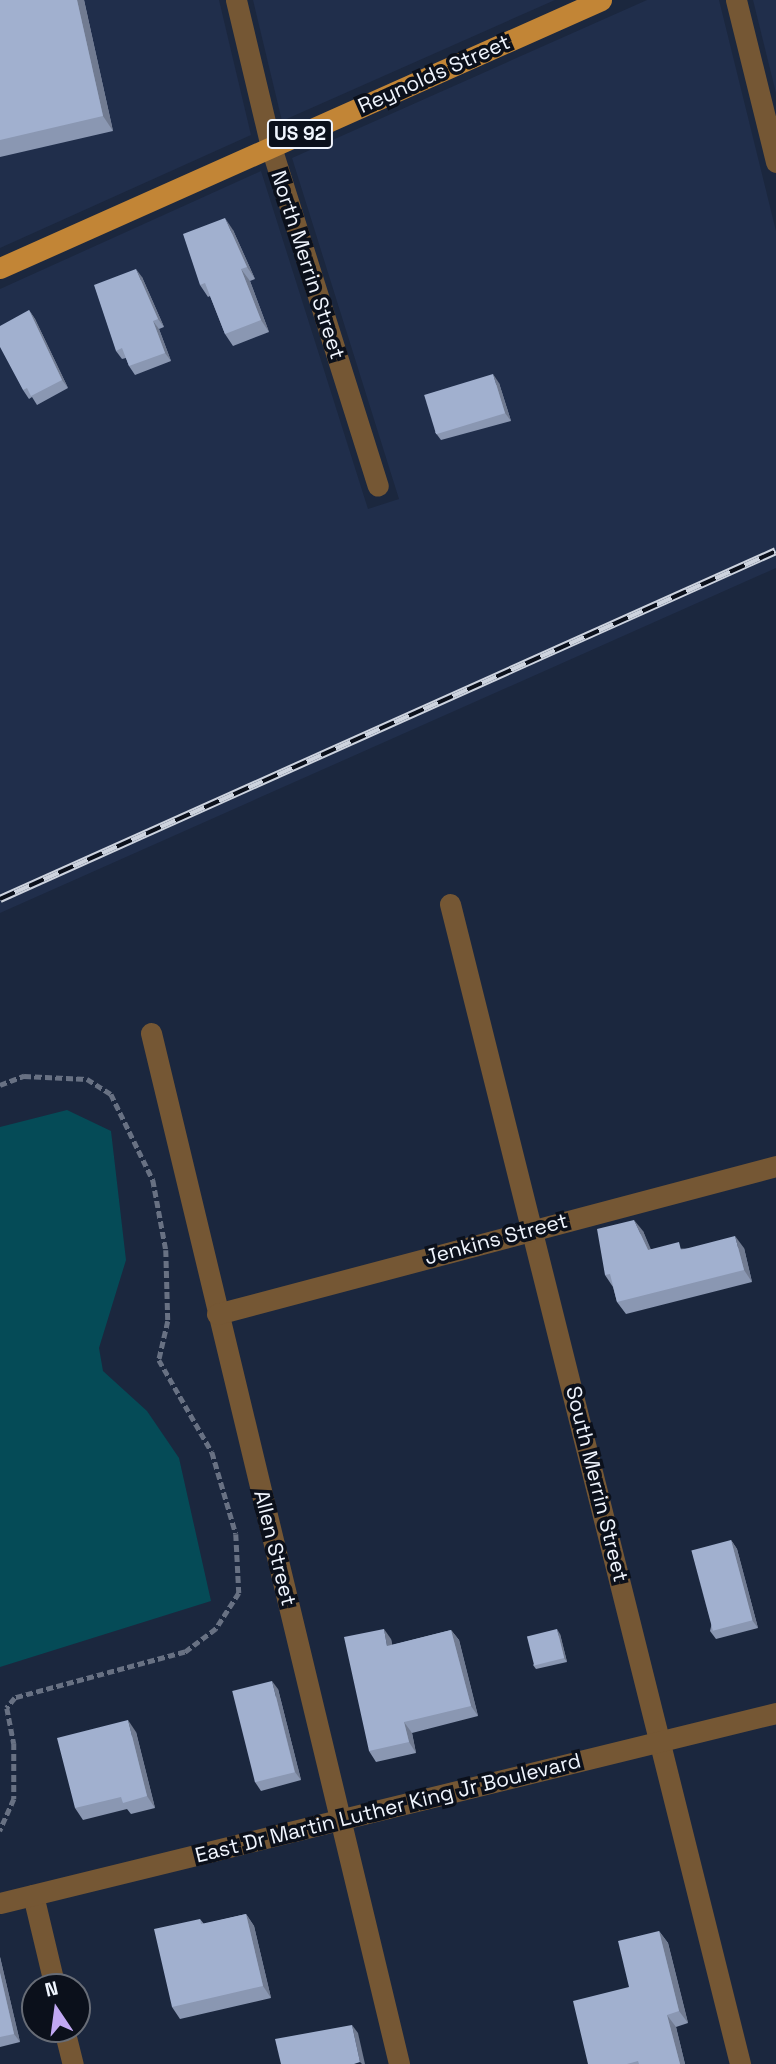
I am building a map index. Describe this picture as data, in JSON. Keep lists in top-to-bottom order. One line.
{"streets":{"main road":["Reynolds Street","US 92"],"street":["North Merrin Street","Jenkins Street","South Merrin Street","Allen Street","East Dr Martin Luther King Jr Boulevard"]},"crossings":[["Reynolds Street","North Merrin Street"],["Jenkins Street","South Merrin Street"],["Jenkins Street","Allen Street"],["South Merrin Street","East Dr Martin Luther King Jr Boulevard"],["Allen Street","East Dr Martin Luther King Jr Boulevard"]],"north":"top"}
